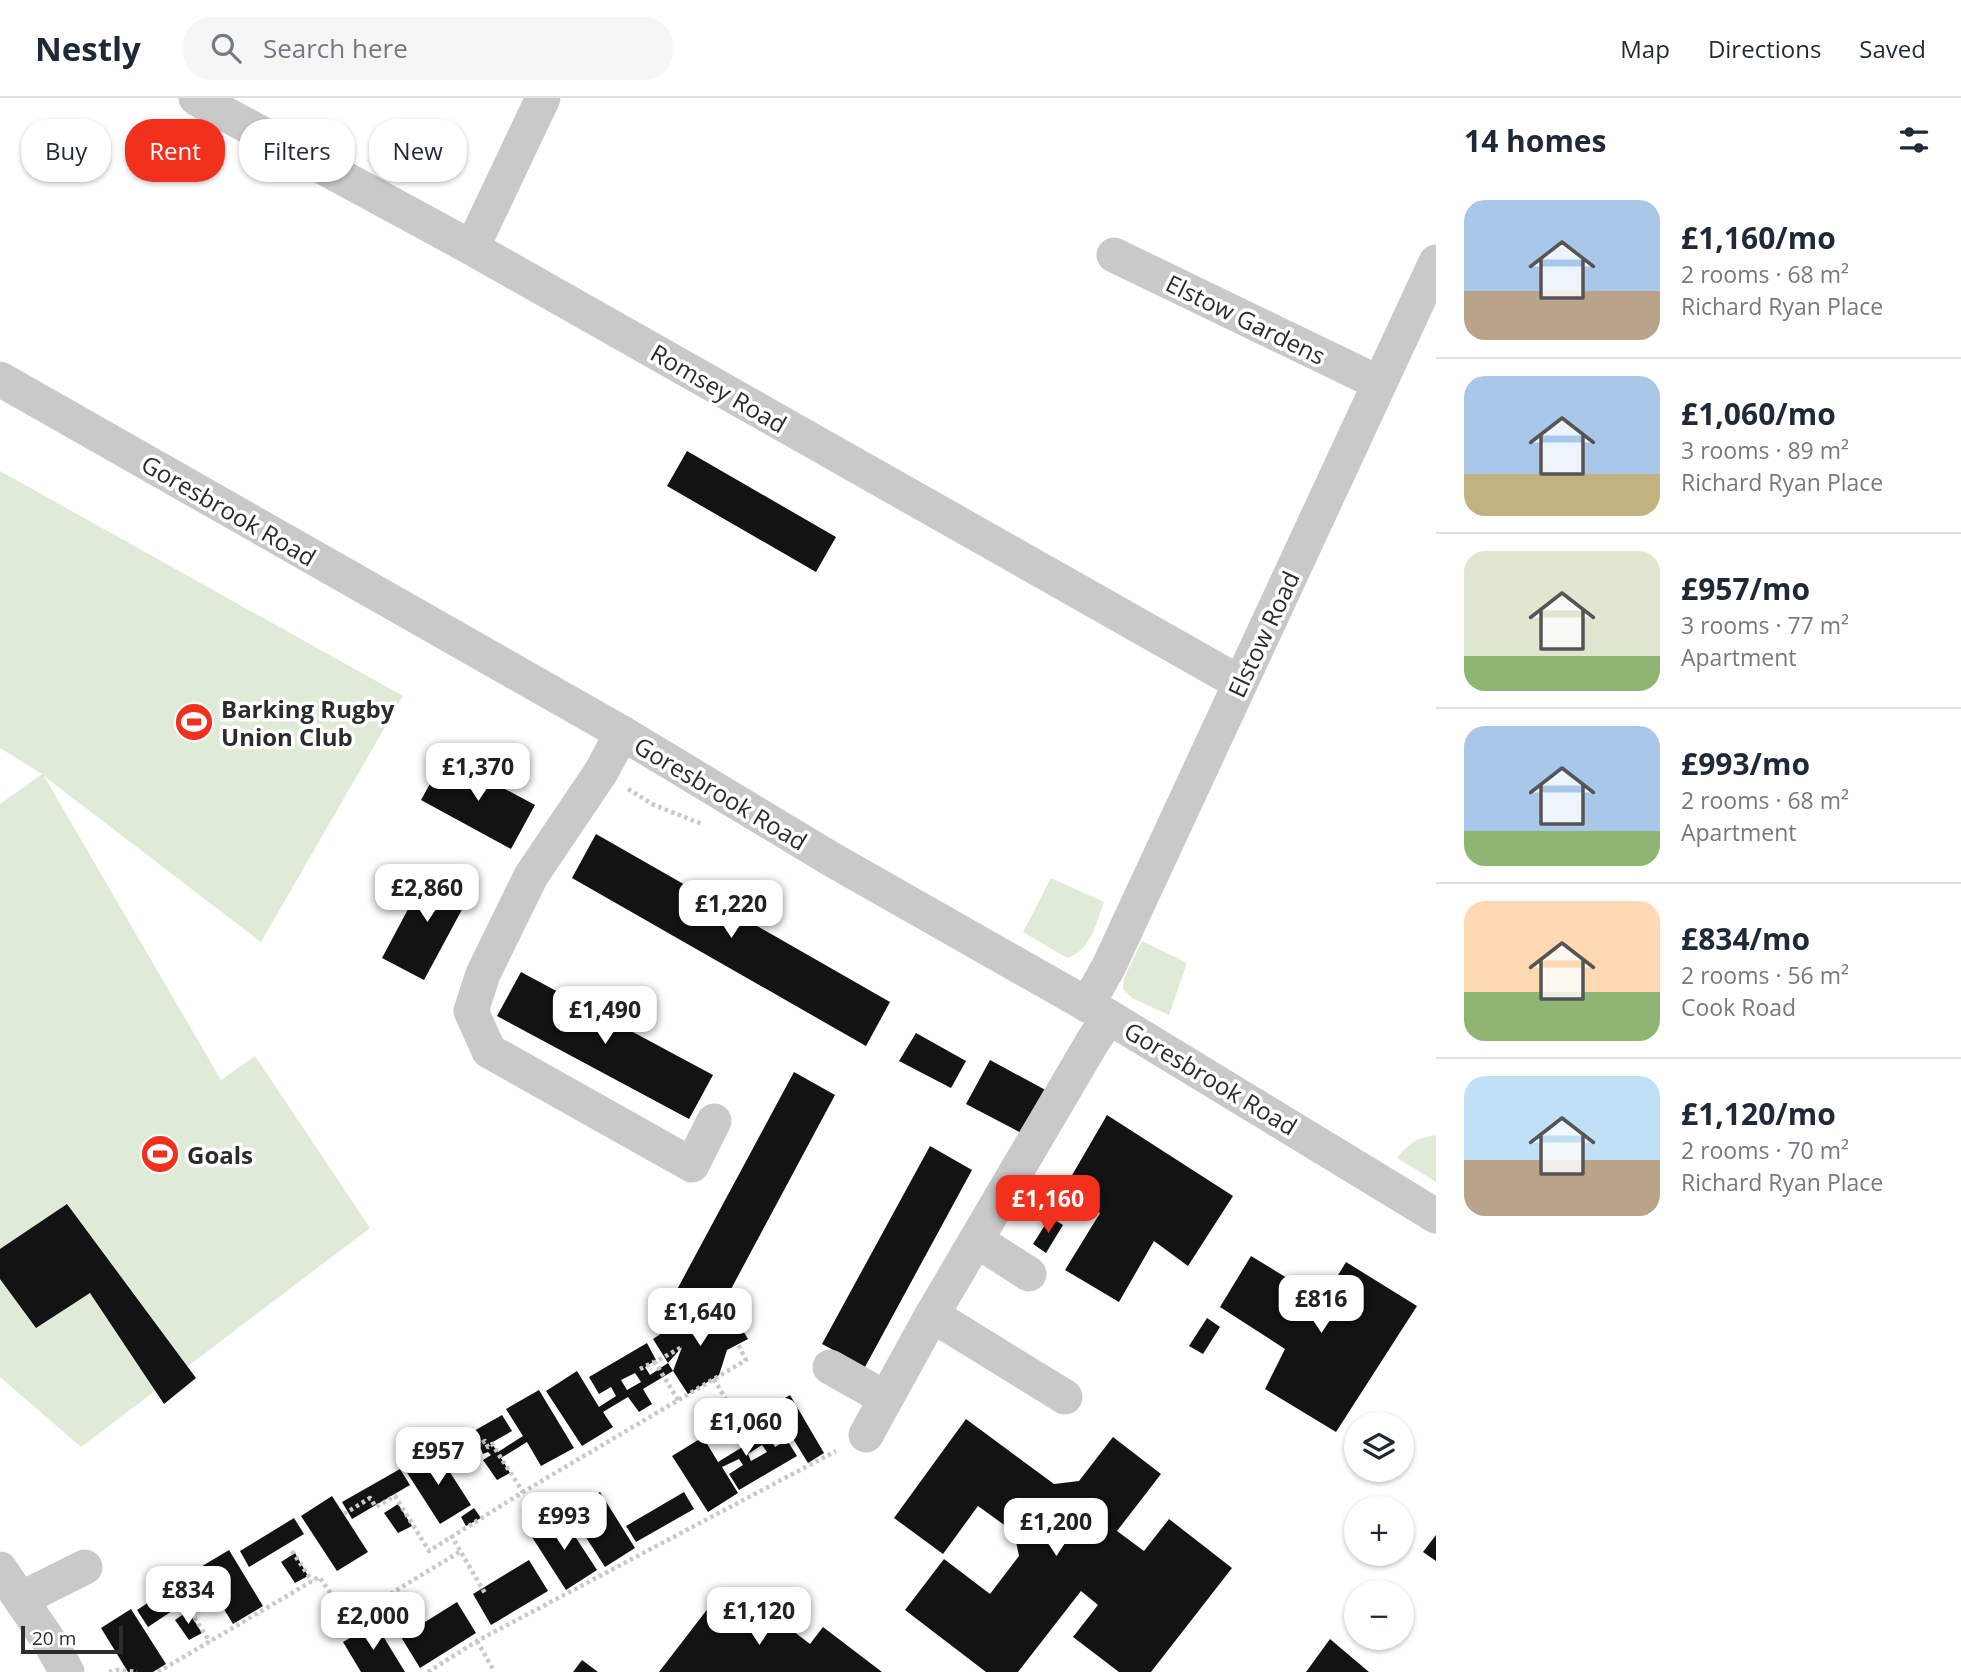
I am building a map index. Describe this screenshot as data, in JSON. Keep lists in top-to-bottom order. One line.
{"streets":{"street":["Elstow Gardens","Romsey Road","Goresbrook Road","Elstow Road"]},"crossings":[["Elstow Gardens","Elstow Road"],["Romsey Road","Elstow Road"],["Goresbrook Road","Elstow Road"]],"places":{"sports":["Barking Rugby Union Club","Goals"]},"scale_bar":"20 m","page":{"header":"Nestly","search":"Search here","nav":["Map","Directions","Saved"],"heading":"14 homes","chip":["Buy","Rent","Filters","New"],"list":[{"name":"£1,160/mo","note":"2 rooms · 68 m² · Richard Ryan Place"},{"name":"£1,060/mo","note":"3 rooms · 89 m² · Richard Ryan Place"},{"name":"£957/mo","note":"3 rooms · 77 m² · Apartment"},{"name":"£993/mo","note":"2 rooms · 68 m² · Apartment"},{"name":"£834/mo","note":"2 rooms · 56 m² · Cook Road"},{"name":"£1,120/mo","note":"2 rooms · 70 m² · Richard Ryan Place"}],"price":["£1,370","£2,860","£1,220","£1,490","£1,160","£816","£1,640","£1,060","£957","£993","£1,200","£834","£1,120","£2,000"],"map_buttons":["+","−"],"scale":"20 m"}}
